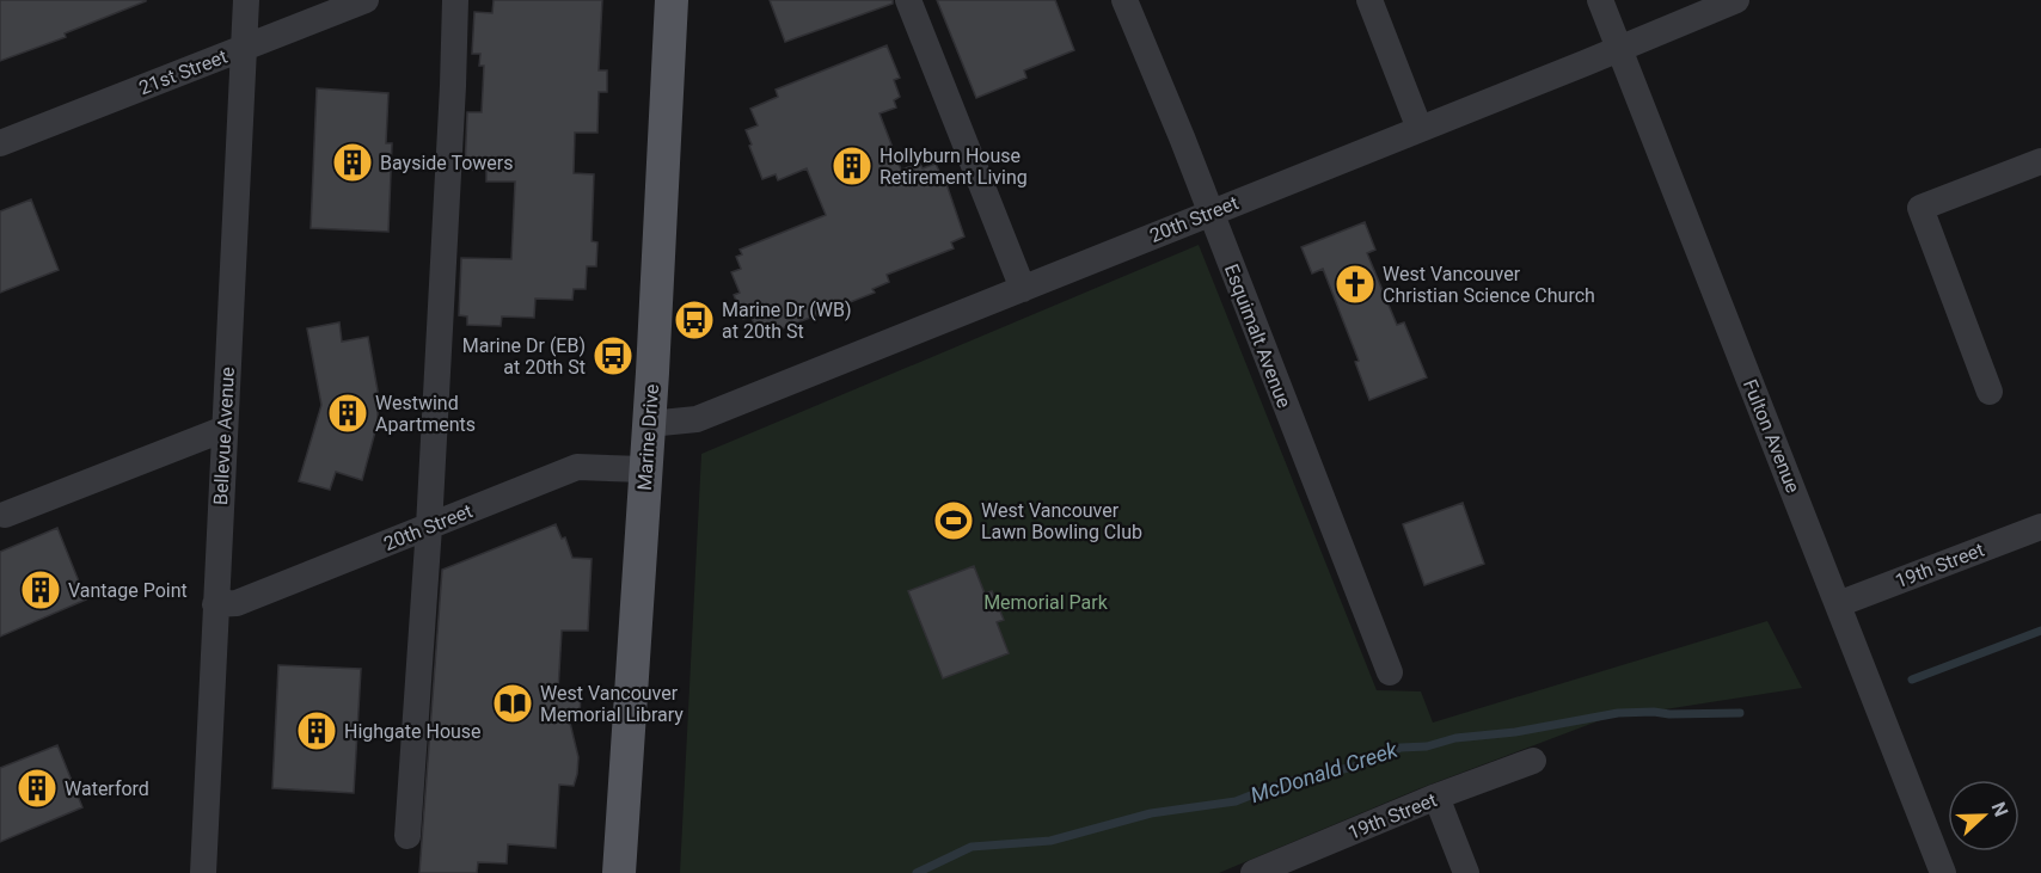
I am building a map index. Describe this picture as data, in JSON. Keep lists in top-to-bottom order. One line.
{"streets":{"main road":["Marine Drive"],"street":["21st Street","20th Street","Esquimalt Avenue","Bellevue Avenue","Fulton Avenue","19th Street"]},"crossings":[["21st Street","Bellevue Avenue"],["20th Street","Esquimalt Avenue"],["20th Street","Bellevue Avenue"],["20th Street","Fulton Avenue"],["20th Street","Marine Drive"],["Fulton Avenue","19th Street"]],"water":["McDonald Creek"],"parks":["Memorial Park"],"places":{"building":["Bayside Towers","Hollyburn House Retirement Living","Westwind Apartments","Vantage Point","Highgate House","Waterford"],"church":["West Vancouver Christian Science Church"],"bus stop":["Marine Dr (WB) at 20th St","Marine Dr (EB) at 20th St"],"sports":["West Vancouver Lawn Bowling Club"],"library":["West Vancouver Memorial Library"]},"north":"right"}
